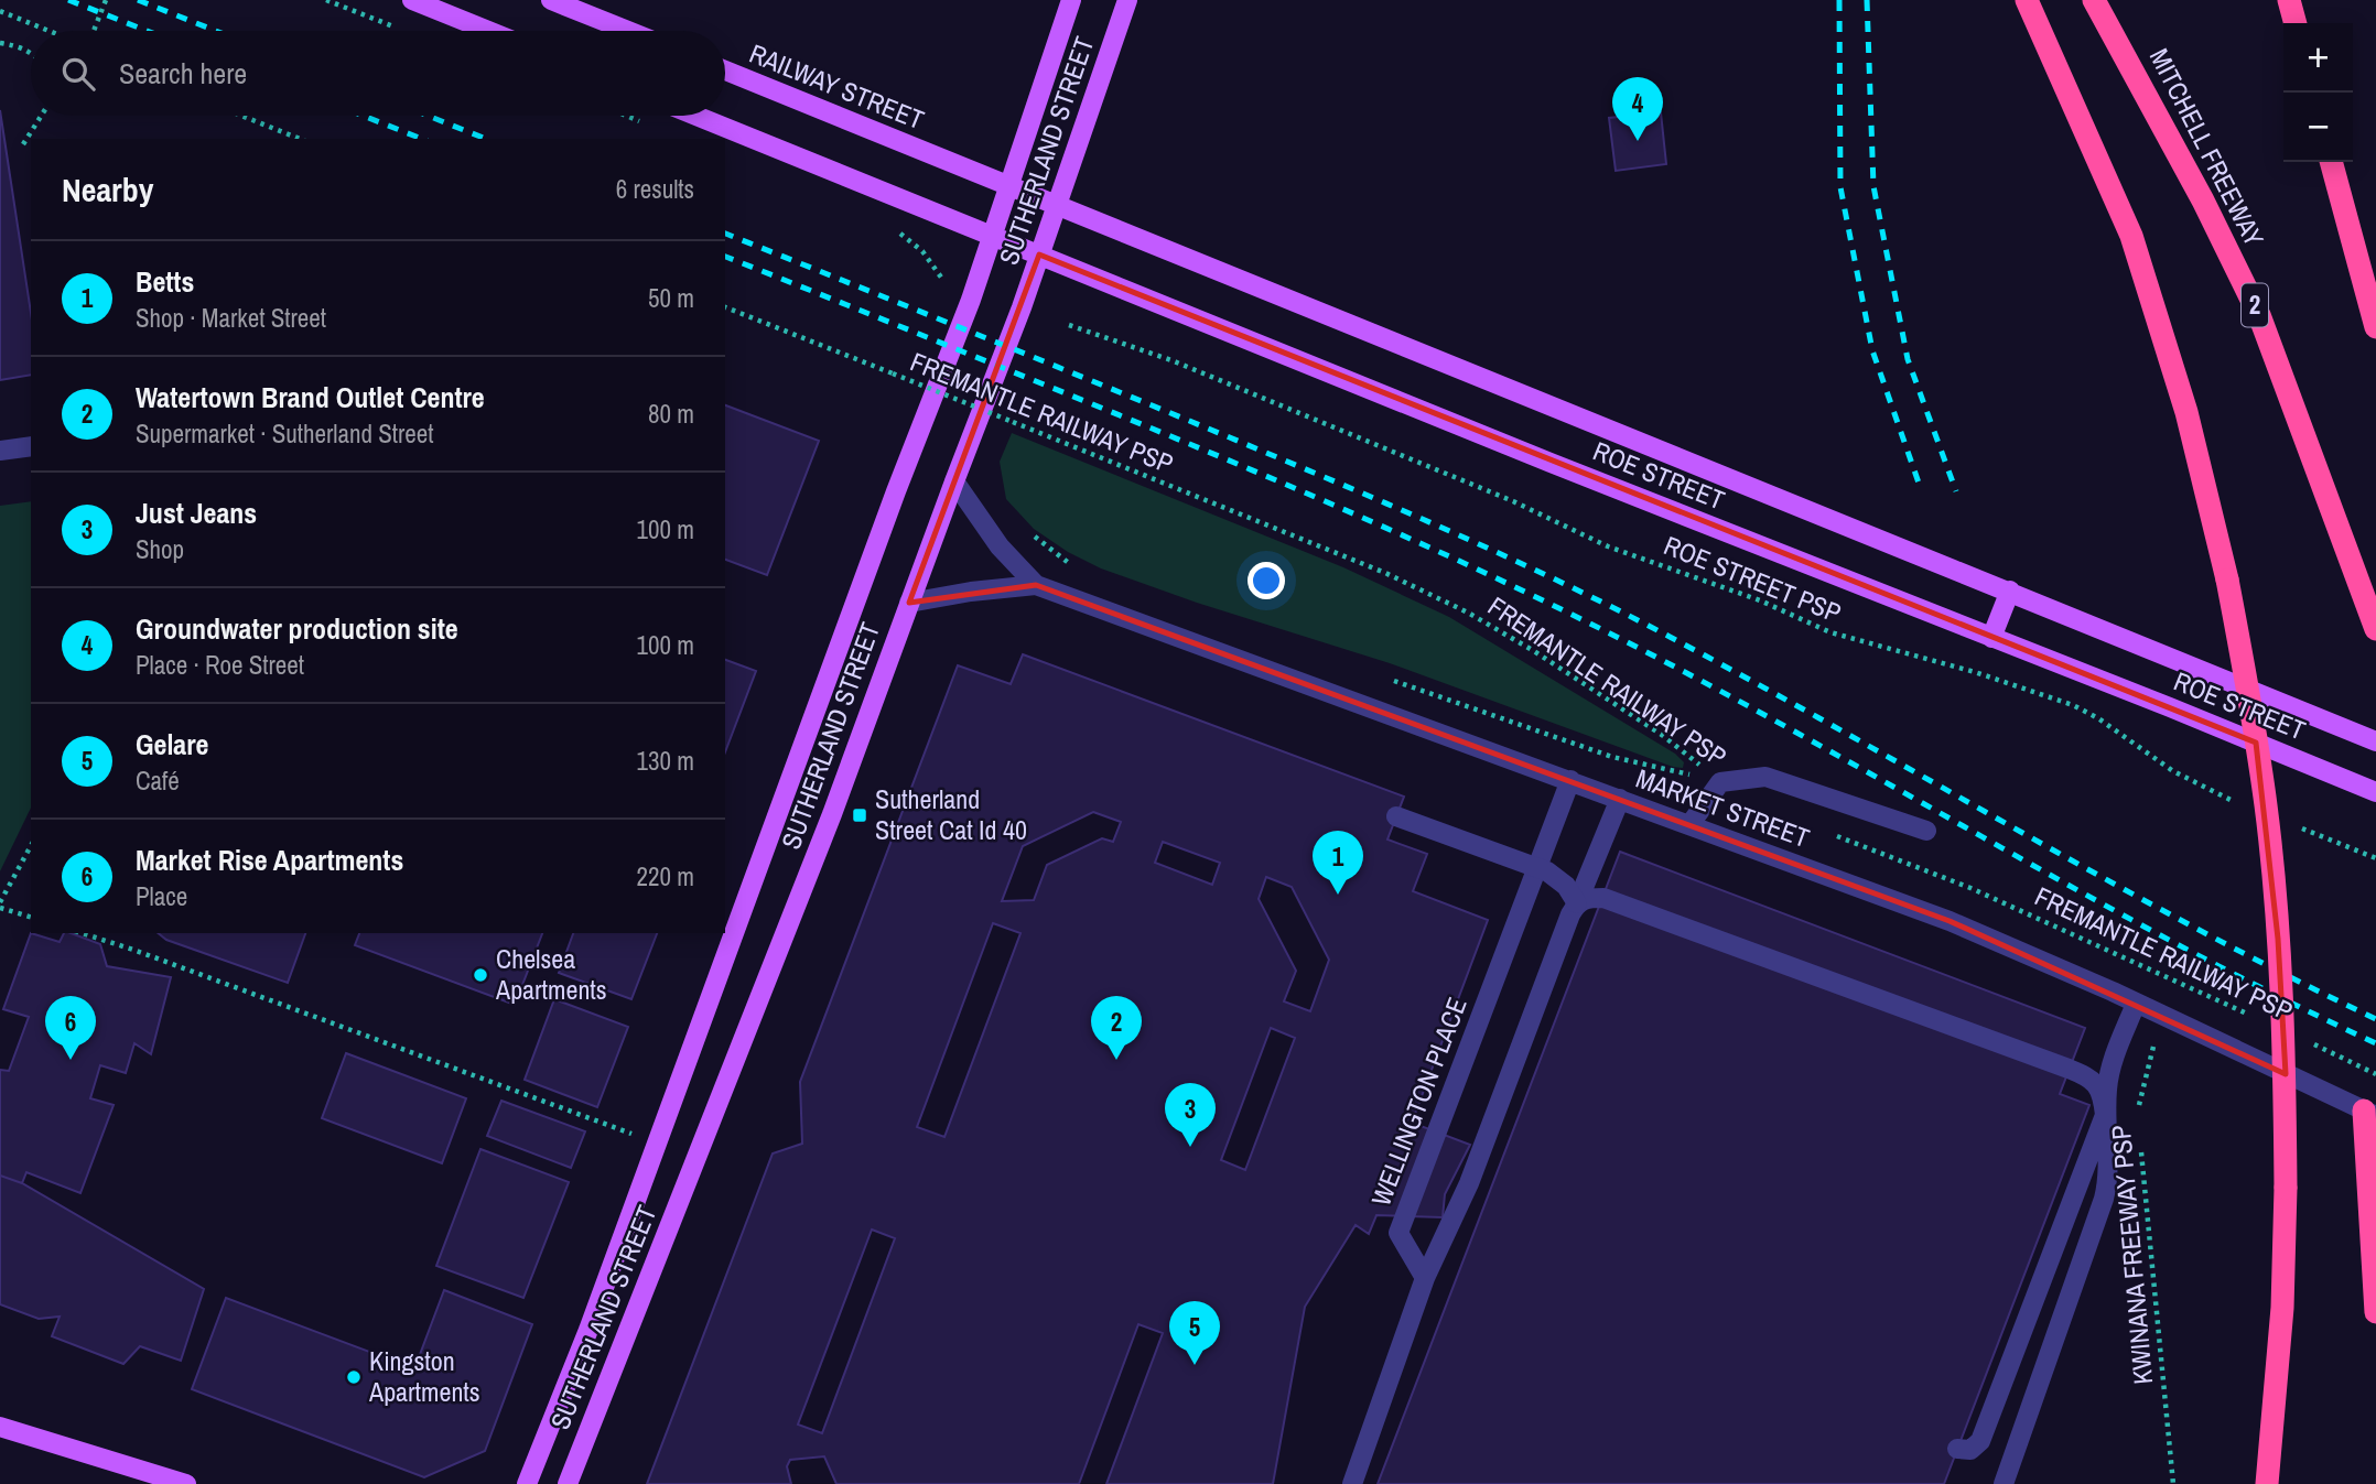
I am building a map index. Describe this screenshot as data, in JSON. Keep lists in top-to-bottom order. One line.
{"streets":{"highway":["MITCHELL FREEWAY","2"],"main road":["RAILWAY STREET","SUTHERLAND STREET","ROE STREET"],"street":["MARKET STREET","WELLINGTON PLACE"],"path":["FREMANTLE RAILWAY PSP","ROE STREET PSP","KWINANA FREEWAY PSP"]},"crossings":[["RAILWAY STREET","ROE STREET"],["SUTHERLAND STREET","ROE STREET"],["SUTHERLAND STREET","MARKET STREET"],["FREMANTLE RAILWAY PSP","KWINANA FREEWAY PSP"],["MARKET STREET","WELLINGTON PLACE"],["MARKET STREET","KWINANA FREEWAY PSP"]],"places":{"transit":["Sutherland Street Cat Id 40"],"other":["Chelsea Apartments","Kingston Apartments"]},"page":{"map_buttons":["+","−"],"search":"Search here","pins":["4","1","2","6","3","5"],"heading":["Nearby","6 results"],"list":[{"mark":"1","name":"Betts","note":"Shop · Market Street","value":"50 m"},{"mark":"2","name":"Watertown Brand Outlet Centre","note":"Supermarket · Sutherland Street","value":"80 m"},{"mark":"3","name":"Just Jeans","note":"Shop","value":"100 m"},{"mark":"4","name":"Groundwater production site","note":"Place · Roe Street","value":"100 m"},{"mark":"5","name":"Gelare","note":"Café","value":"130 m"},{"mark":"6","name":"Market Rise Apartments","note":"Place","value":"220 m"}]}}
